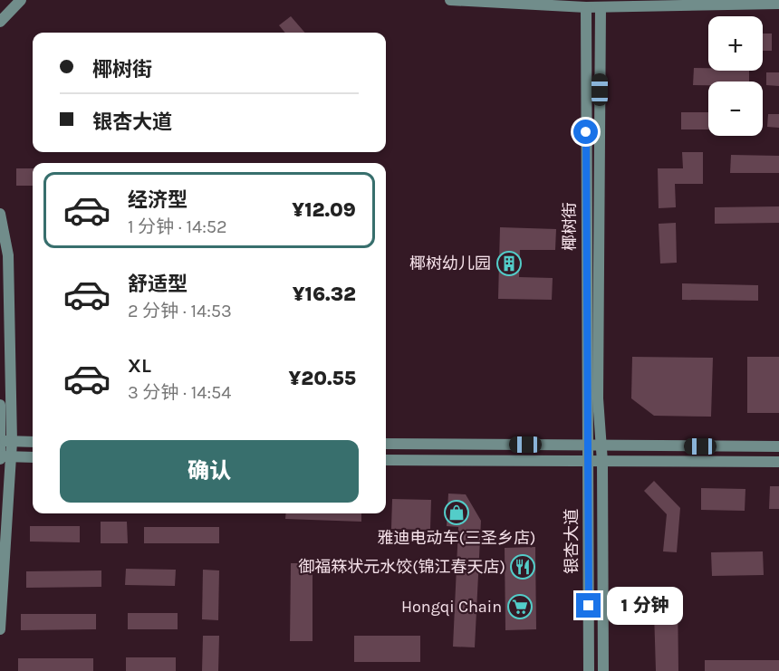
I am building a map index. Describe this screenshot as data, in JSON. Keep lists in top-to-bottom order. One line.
{"streets":{"street":["椰树街","银杏大道"]},"crossings":[["椰树街","银杏大道"]],"places":{"building":["椰树幼儿园"],"shop":["雅迪电动车(三圣乡店)"],"restaurant":["御福箖状元水饺(锦江春天店)"],"supermarket":["Hongqi Chain"]},"page":{"map_buttons":["+","−"],"banner":["椰树街","银杏大道"],"list":[{"name":"经济型","note":"1 分钟 · 14:52","value":"¥12.09"},{"name":"舒适型","note":"2 分钟 · 14:53","value":"¥16.32"},{"name":"XL","note":"3 分钟 · 14:54","value":"¥20.55"}],"buttons":"确认","bubble":"1 分钟"}}
